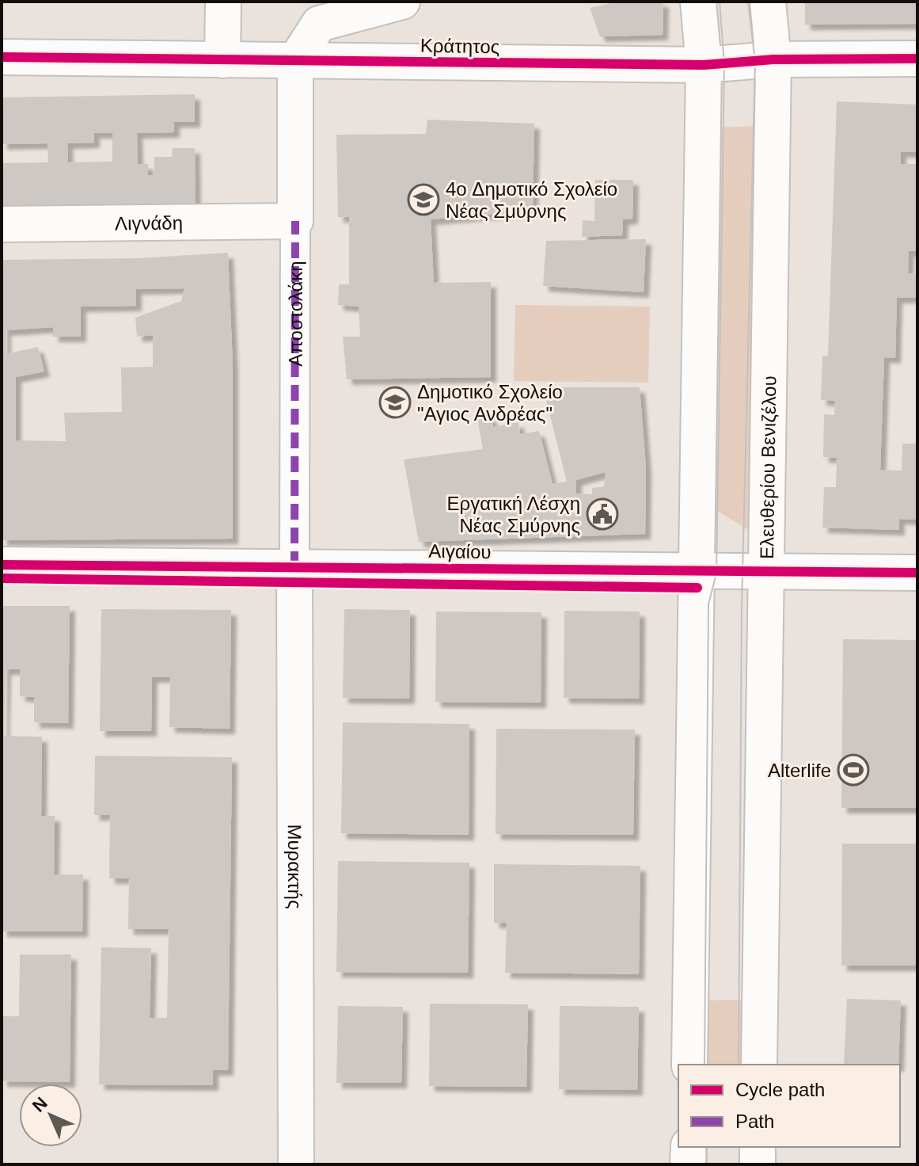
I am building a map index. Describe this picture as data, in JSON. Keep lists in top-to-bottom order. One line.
{"streets":{"street":["Κράτητος","Λιγνάδη","Αποστολάκη","Ελευθερίου Βενιζέλου","Αιγαίου","Μυρακτής"]},"crossings":[["Κράτητος","Αποστολάκη"],["Κράτητος","Ελευθερίου Βενιζέλου"],["Λιγνάδη","Αποστολάκη"],["Αποστολάκη","Αιγαίου"],["Αποστολάκη","Μυρακτής"],["Ελευθερίου Βενιζέλου","Αιγαίου"],["Αιγαίου","Μυρακτής"]],"places":{"school or university":["4o Δημοτικό Σχολείο Νέας Σμύρνης","Δημοτικό Σχολείο \"Αγιος Ανδρέας\""],"public building":["Εργατική Λέσχη Νέας Σμύρνης"],"sports":["Alterlife"]},"legend":["Cycle path","Path"],"north":"top left"}
